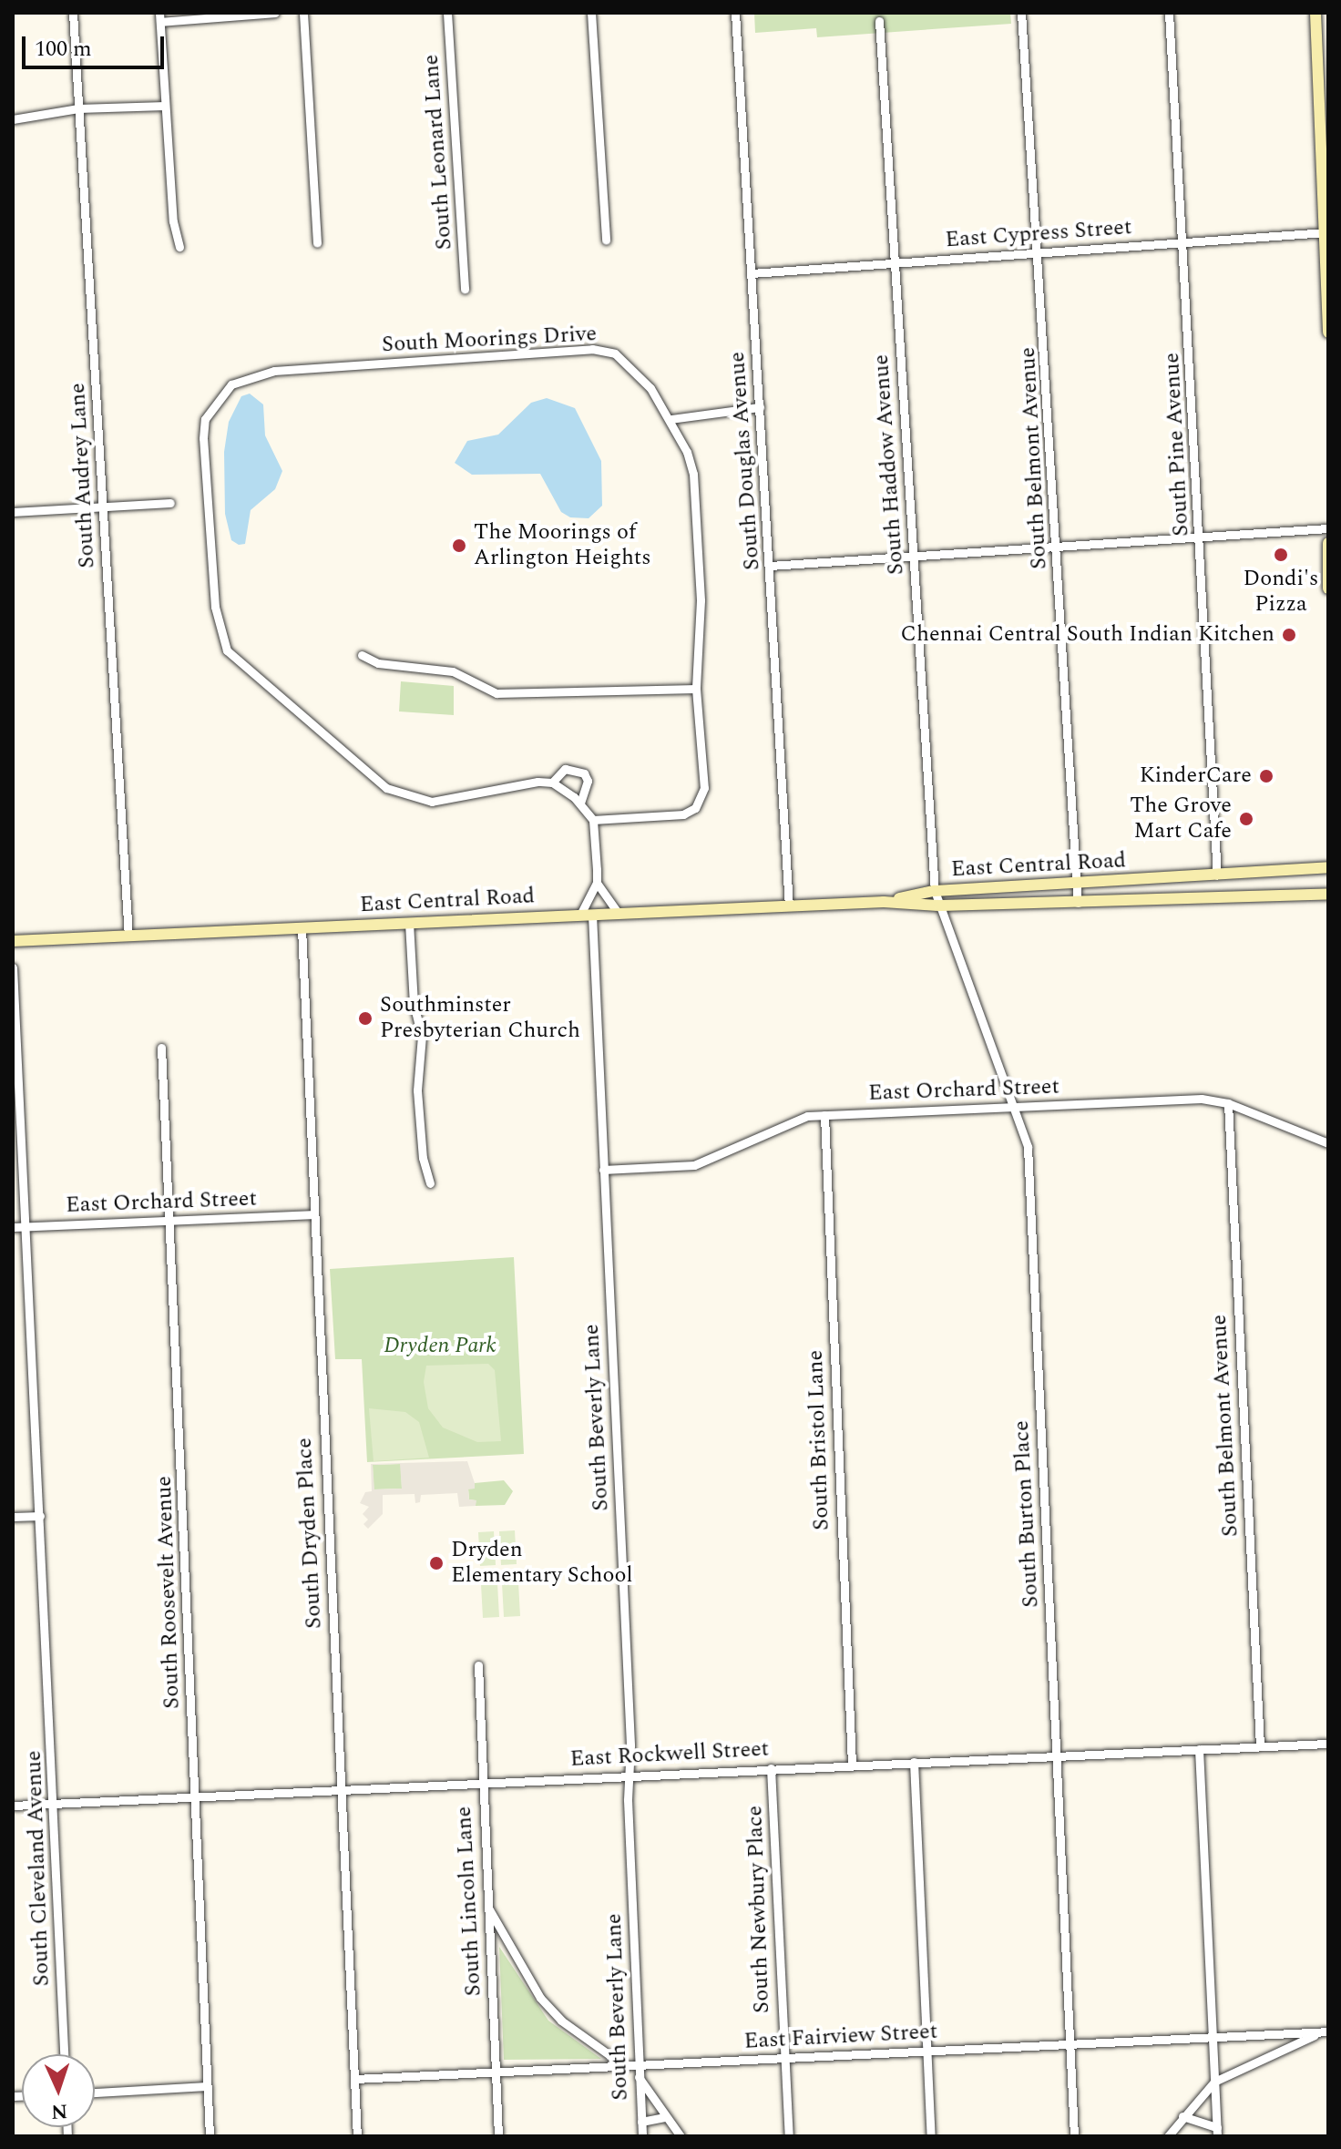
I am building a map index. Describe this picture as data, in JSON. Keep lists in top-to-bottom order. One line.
{"streets":{"main road":["East Central Road"],"street":["South Leonard Lane","East Cypress Street","South Moorings Drive","South Pine Avenue","South Belmont Avenue","South Douglas Avenue","South Haddow Avenue","South Audrey Lane","East Orchard Street","South Beverly Lane","South Bristol Lane","South Burton Place","South Dryden Place","South Roosevelt Avenue","East Rockwell Street","South Cleveland Avenue","South Lincoln Lane","South Newbury Place","East Fairview Street"]},"crossings":[["East Cypress Street","South Pine Avenue"],["East Cypress Street","South Belmont Avenue"],["East Cypress Street","South Douglas Avenue"],["East Cypress Street","South Haddow Avenue"],["South Pine Avenue","East Central Road"],["South Belmont Avenue","East Central Road"],["South Belmont Avenue","East Orchard Street"],["South Belmont Avenue","East Rockwell Street"],["South Douglas Avenue","East Central Road"],["South Haddow Avenue","East Central Road"],["South Haddow Avenue","South Burton Place"],["South Audrey Lane","East Central Road"],["East Central Road","South Beverly Lane"],["East Central Road","South Burton Place"],["East Central Road","South Dryden Place"],["East Orchard Street","South Beverly Lane"],["East Orchard Street","South Bristol Lane"],["East Orchard Street","South Burton Place"],["East Orchard Street","South Dryden Place"],["East Orchard Street","South Roosevelt Avenue"],["East Orchard Street","South Cleveland Avenue"],["South Beverly Lane","East Rockwell Street"],["South Beverly Lane","East Fairview Street"],["South Bristol Lane","East Rockwell Street"],["South Burton Place","East Rockwell Street"],["South Burton Place","East Fairview Street"],["South Dryden Place","East Rockwell Street"],["South Dryden Place","East Fairview Street"],["South Roosevelt Avenue","East Rockwell Street"],["East Rockwell Street","South Cleveland Avenue"],["East Rockwell Street","South Lincoln Lane"],["East Rockwell Street","South Newbury Place"],["South Lincoln Lane","East Fairview Street"],["South Newbury Place","East Fairview Street"]],"parks":["Dryden Park"],"places":["The Moorings of Arlington Heights","Dondi's Pizza","Chennai Central South Indian Kitchen","KinderCare","The Grove Mart Cafe","Southminster Presbyterian Church","Dryden Elementary School"],"scale_bar":"100 m","north":"bottom"}
